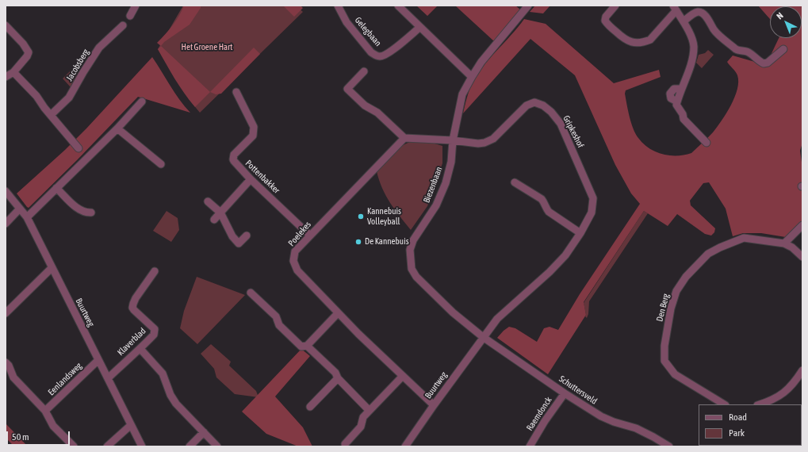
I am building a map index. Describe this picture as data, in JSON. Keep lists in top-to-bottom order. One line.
{"streets":{"street":["Gelegbaan","Jacobsberg","Gripkeshof","Pottenbakker","Biezenbaan","Poelekes","Den Berg","Buurtweg","Klaverblad","Eenlandsweg","Schuttersveld","Raemdonck"]},"crossings":[["Gripkeshof","Biezenbaan"],["Gripkeshof","Buurtweg"],["Gripkeshof","Schuttersveld"],["Pottenbakker","Poelekes"],["Biezenbaan","Buurtweg"],["Biezenbaan","Schuttersveld"],["Poelekes","Buurtweg"],["Buurtweg","Klaverblad"],["Buurtweg","Eenlandsweg"],["Buurtweg","Schuttersveld"],["Schuttersveld","Raemdonck"]],"parks":["Het Groene Hart"],"places":["Kannebuis Volleyball","De Kannebuis"],"legend":["Road","Park"],"scale_bar":"50 m","north":"top left"}
